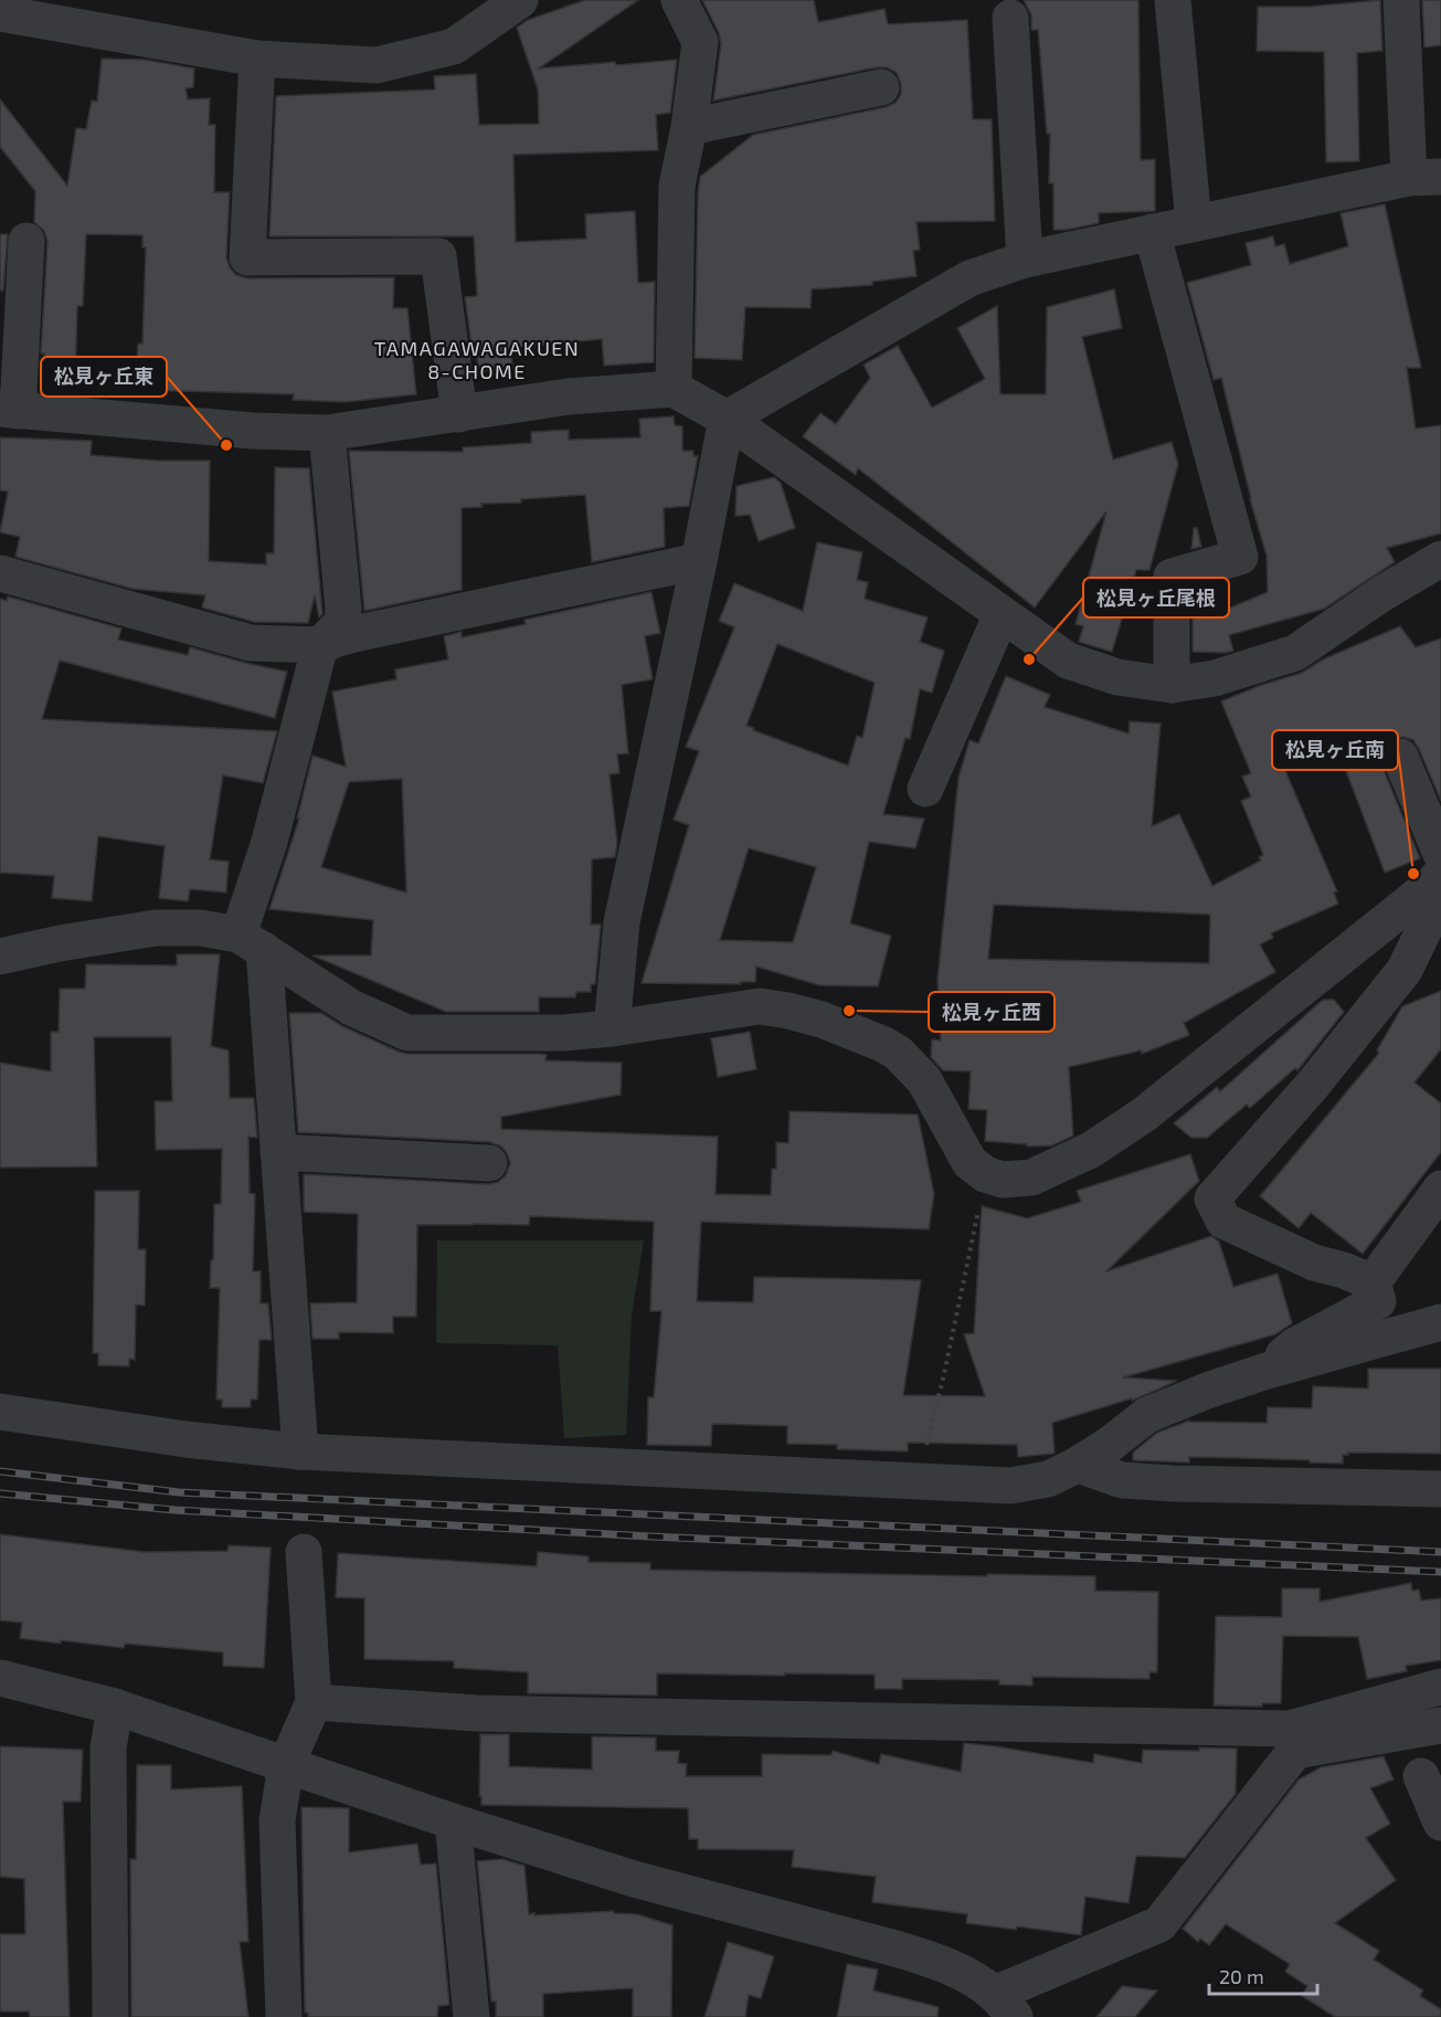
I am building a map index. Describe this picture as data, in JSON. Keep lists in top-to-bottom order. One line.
{"districts":["TAMAGAWAGAKUEN 8-CHOME"],"places":["松見ヶ丘東","松見ヶ丘尾根","松見ヶ丘南","松見ヶ丘西"],"scale_bar":"20 m"}
